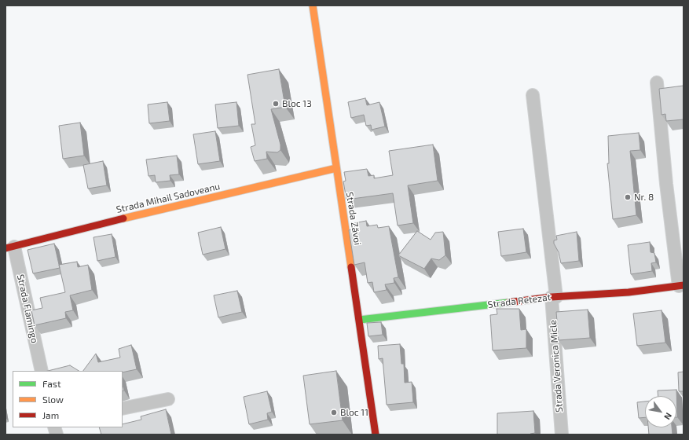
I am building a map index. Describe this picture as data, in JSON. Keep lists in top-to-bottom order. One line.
{"streets":{"street":["Strada Mihail Sadoveanu","Strada Zăvoi","Strada Retezat","Strada Flamingo","Strada Veronica Micle"]},"crossings":[["Strada Mihail Sadoveanu","Strada Zăvoi"],["Strada Mihail Sadoveanu","Strada Flamingo"],["Strada Zăvoi","Strada Retezat"],["Strada Retezat","Strada Veronica Micle"]],"places":["Bloc 13","Nr. 8","Bloc 11"],"legend":["Fast","Slow","Jam"],"north":"bottom right"}
